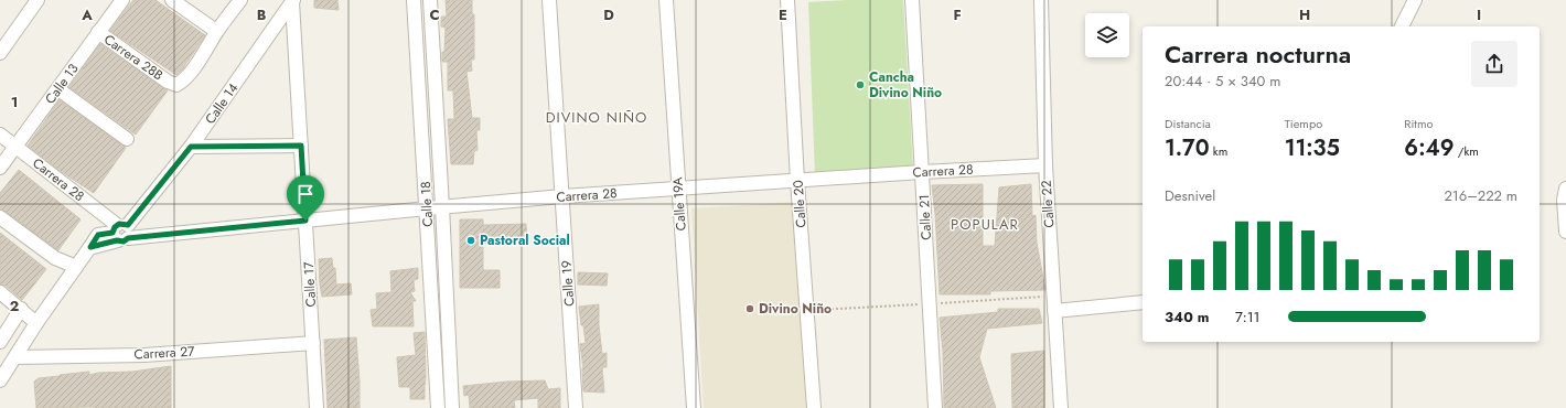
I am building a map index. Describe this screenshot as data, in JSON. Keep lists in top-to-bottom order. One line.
{"streets":{"street":["Carrera 28B","Calle 13","Calle 14","Carrera 28","Calle 18","Calle 19A","Calle 20","Calle 22","Calle 21","Calle 19","Calle 17","Carrera 27"]},"crossings":[["Carrera 28B","Calle 13"],["Calle 13","Carrera 28"],["Calle 14","Carrera 28"],["Calle 14","Calle 17"],["Carrera 28","Calle 18"],["Carrera 28","Calle 19A"],["Carrera 28","Calle 20"],["Carrera 28","Calle 22"],["Carrera 28","Calle 21"],["Carrera 28","Calle 19"],["Carrera 28","Calle 17"],["Calle 17","Carrera 27"]],"districts":["DIVINO NIÑO","POPULAR"],"places":["Cancha Divino Niño","Pastoral Social","Divino Niño"],"page":{"heading":["Carrera nocturna","20:44 · 5 × 340 m"],"stats":[["Distancia","1.70 km"],["Tiempo","11:35"],["Ritmo","6:49 /km"]],"chart":["Desnivel","216–222 m"],"list":[{"name":"340 m","note":"7:11"}]},"grid":{"columns":["A","B","C","D","E","F","H","I"],"rows":["1","2"]}}
